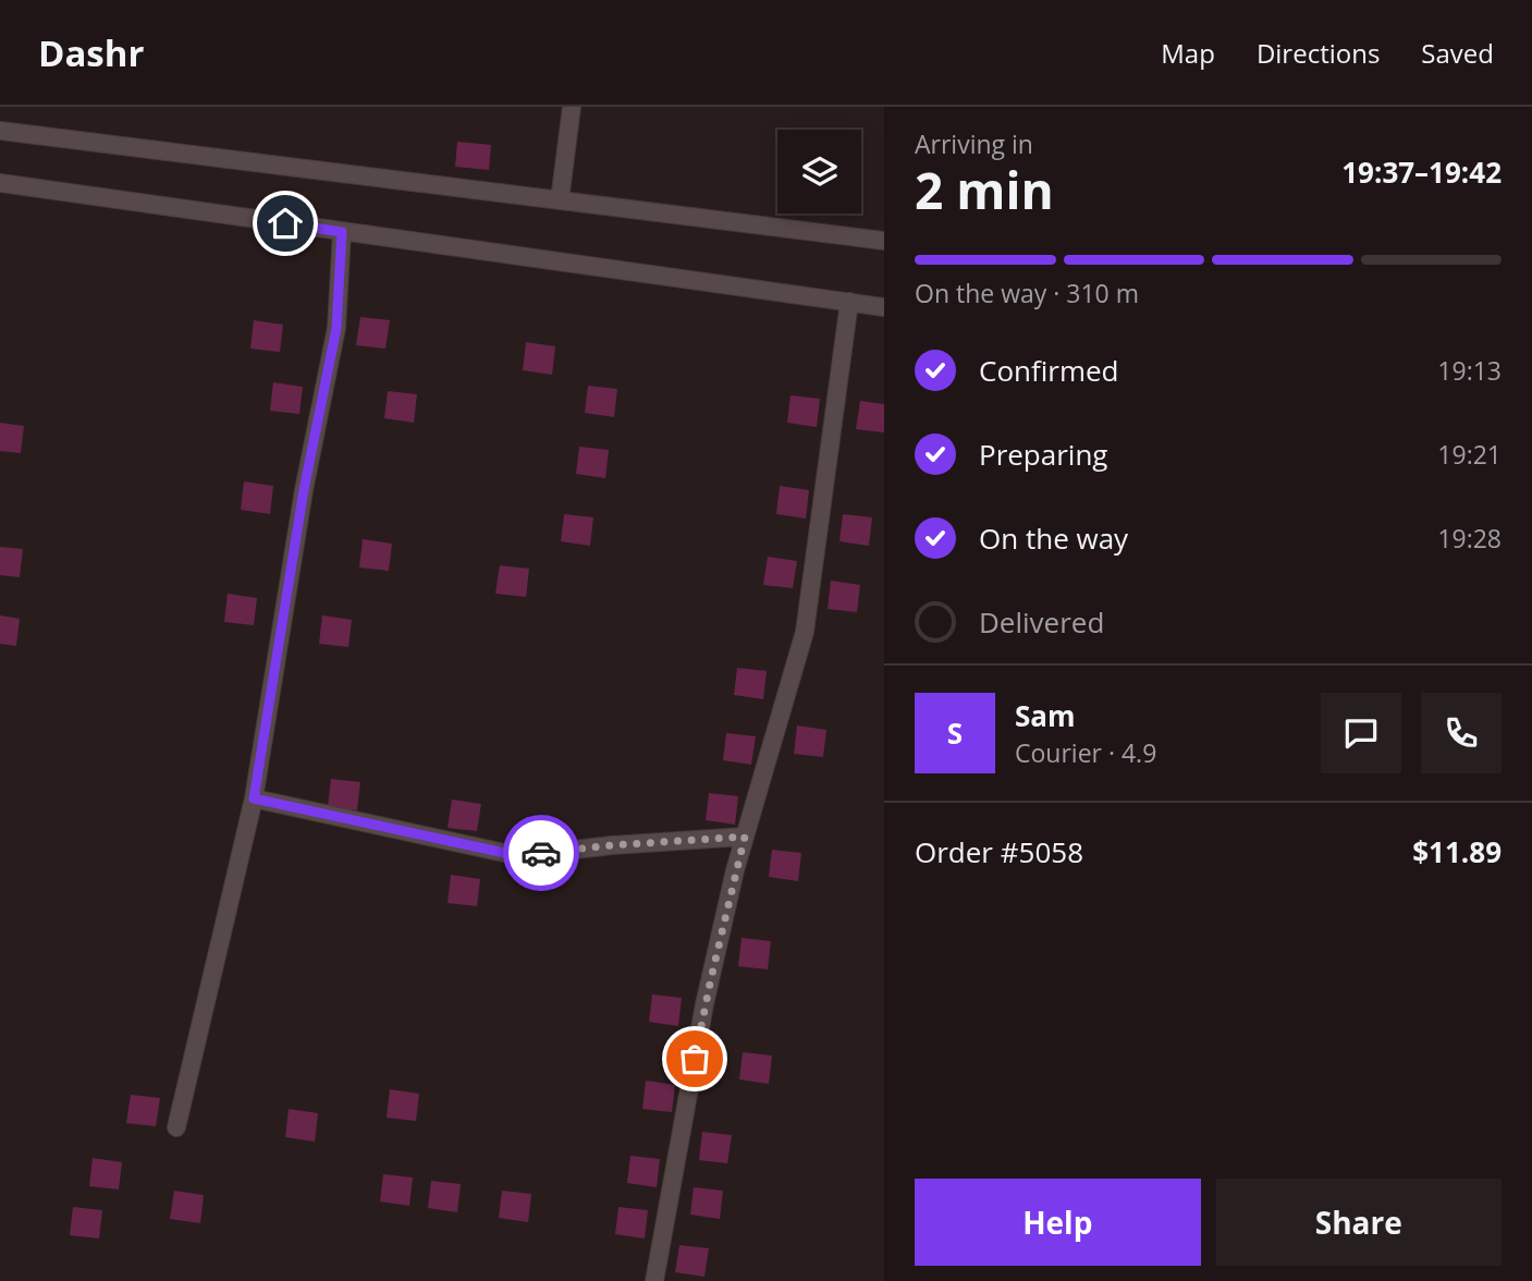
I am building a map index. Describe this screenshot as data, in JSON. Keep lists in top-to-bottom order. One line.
{"page":{"header":"Dashr","nav":["Map","Directions","Saved"],"heading":["2 min","Arriving in","19:37–19:42"],"panel":["Sam","Courier · 4.9","Order #5058","$11.89"],"bar":"On the way · 310 m","list":[["Confirmed","19:13"],["Preparing","19:21"],["On the way","19:28"],"Delivered"],"round":"S","buttons":["Help","Share"]}}
